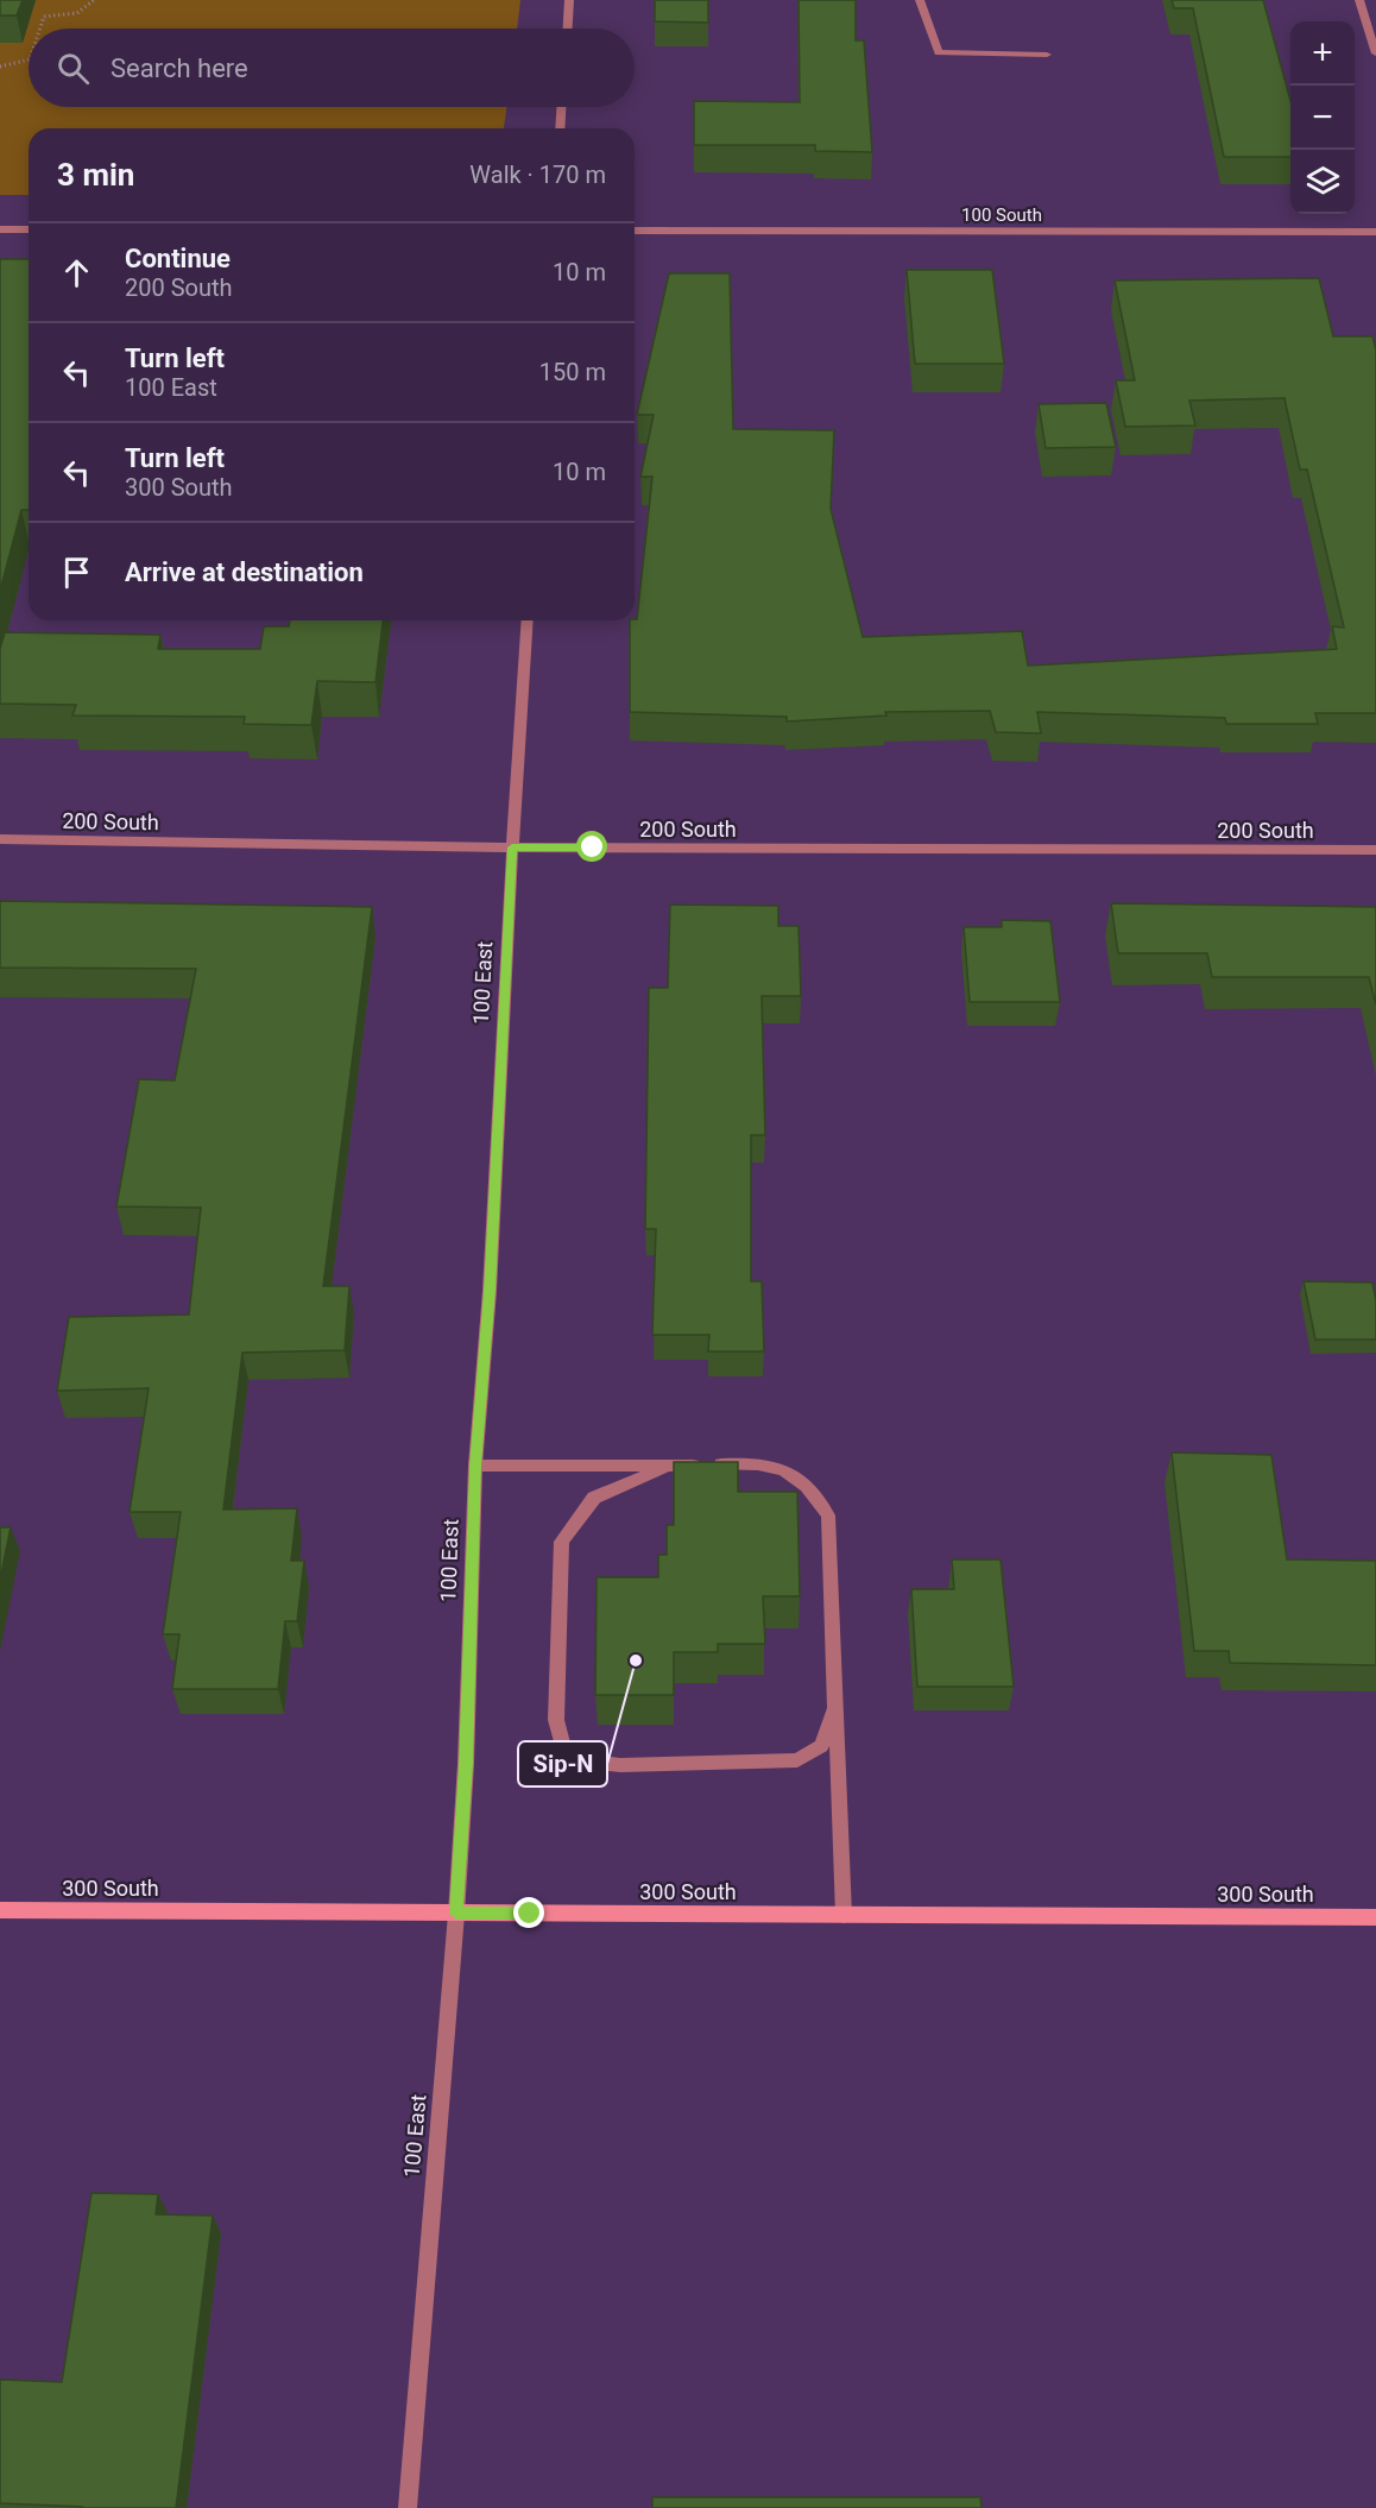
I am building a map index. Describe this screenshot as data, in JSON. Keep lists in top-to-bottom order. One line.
{"streets":{"main road":["300 South"],"street":["100 South","200 South","100 East"]},"crossings":[["200 South","100 East"],["100 East","300 South"]],"places":["Sip-N"],"page":{"map_buttons":["+","−"],"search":"Search here","heading":["3 min","Walk · 170 m"],"list":[["Continue","200 South","10 m"],["Turn left","100 East","150 m"],["Turn left","300 South","10 m"],"Arrive at destination"]}}
